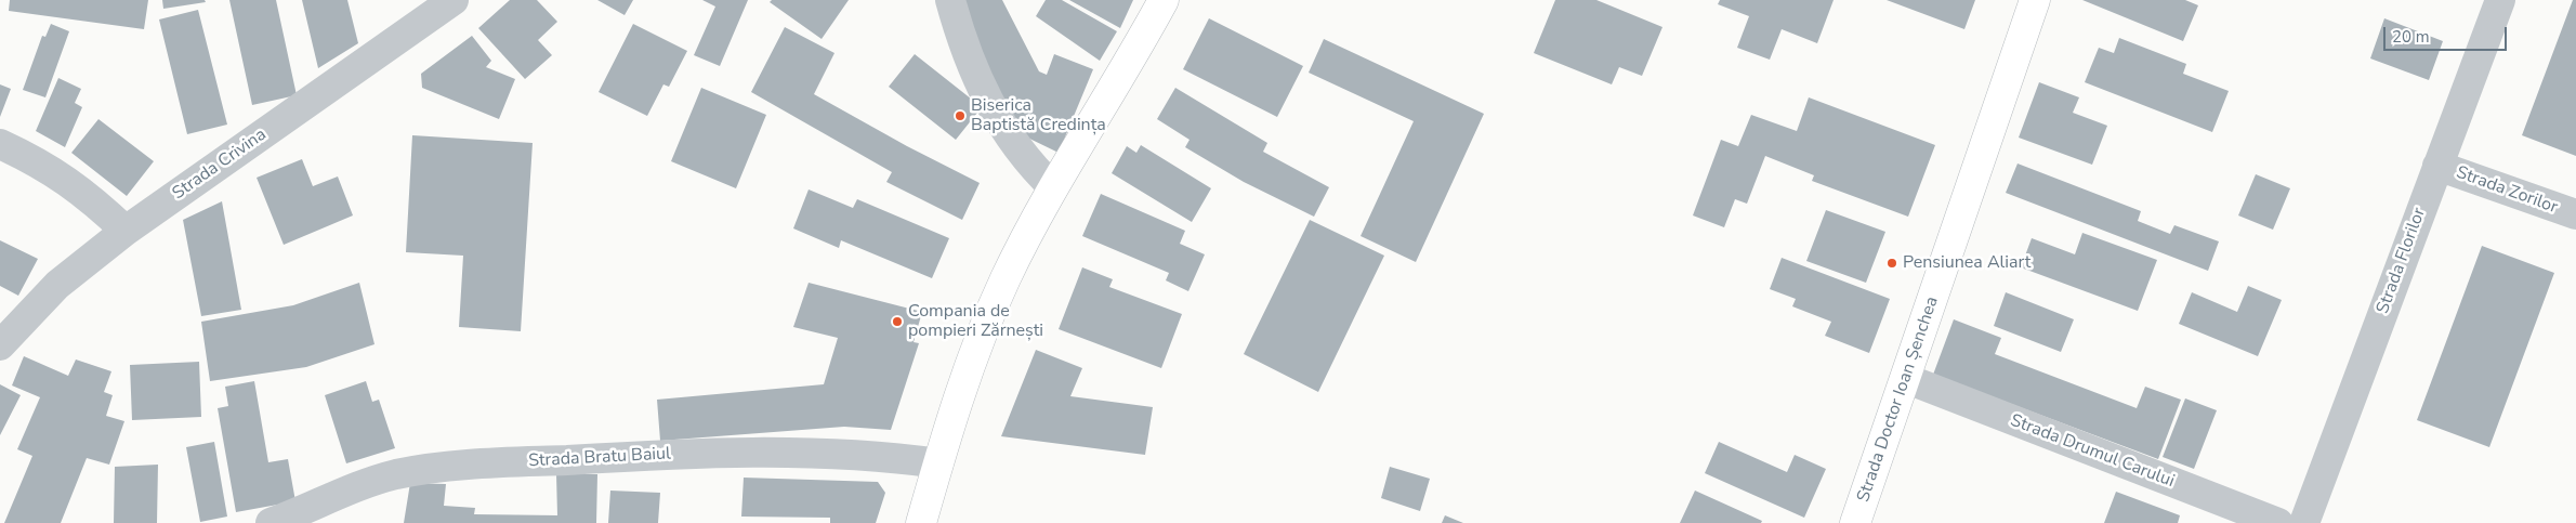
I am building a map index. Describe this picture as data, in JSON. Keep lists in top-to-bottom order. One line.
{"streets":{"main road":["Strada Doctor Ioan Șenchea"],"street":["Strada Crivina","Strada Zorilor","Strada Florilor","Strada Drumul Carului","Strada Bratu Baiul"]},"crossings":[["Strada Zorilor","Strada Florilor"],["Strada Doctor Ioan Șenchea","Strada Drumul Carului"]],"places":["Biserica Baptistă Credința","Pensiunea Aliart","Compania de pompieri Zărnești"],"scale_bar":"20 m"}
